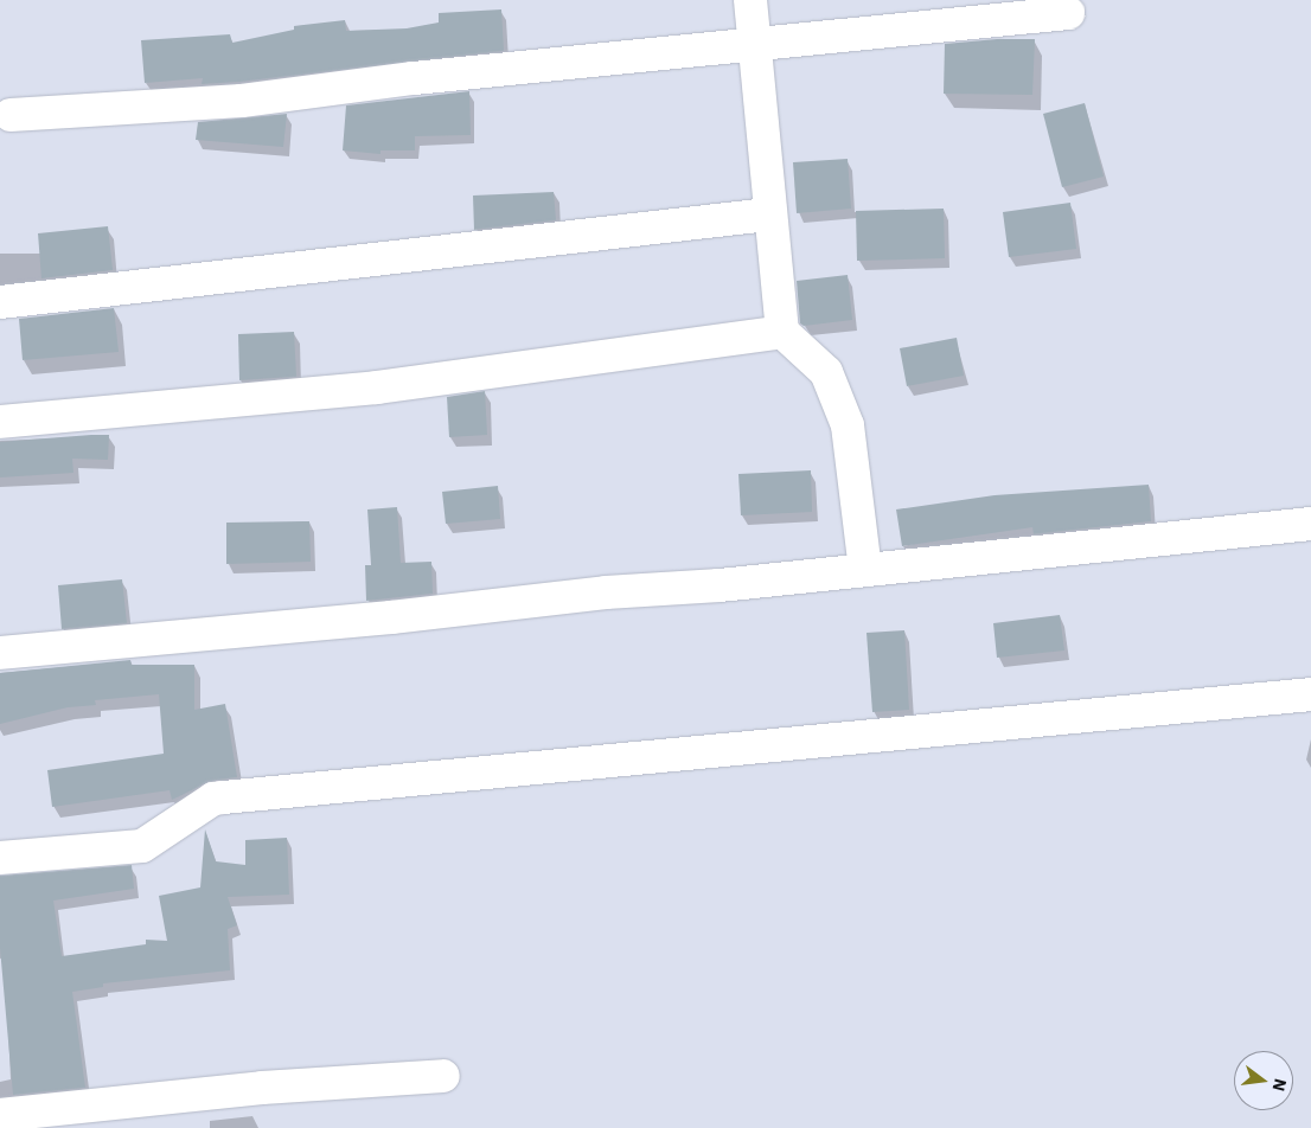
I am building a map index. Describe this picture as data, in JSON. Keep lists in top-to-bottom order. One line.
{"north":"right"}
